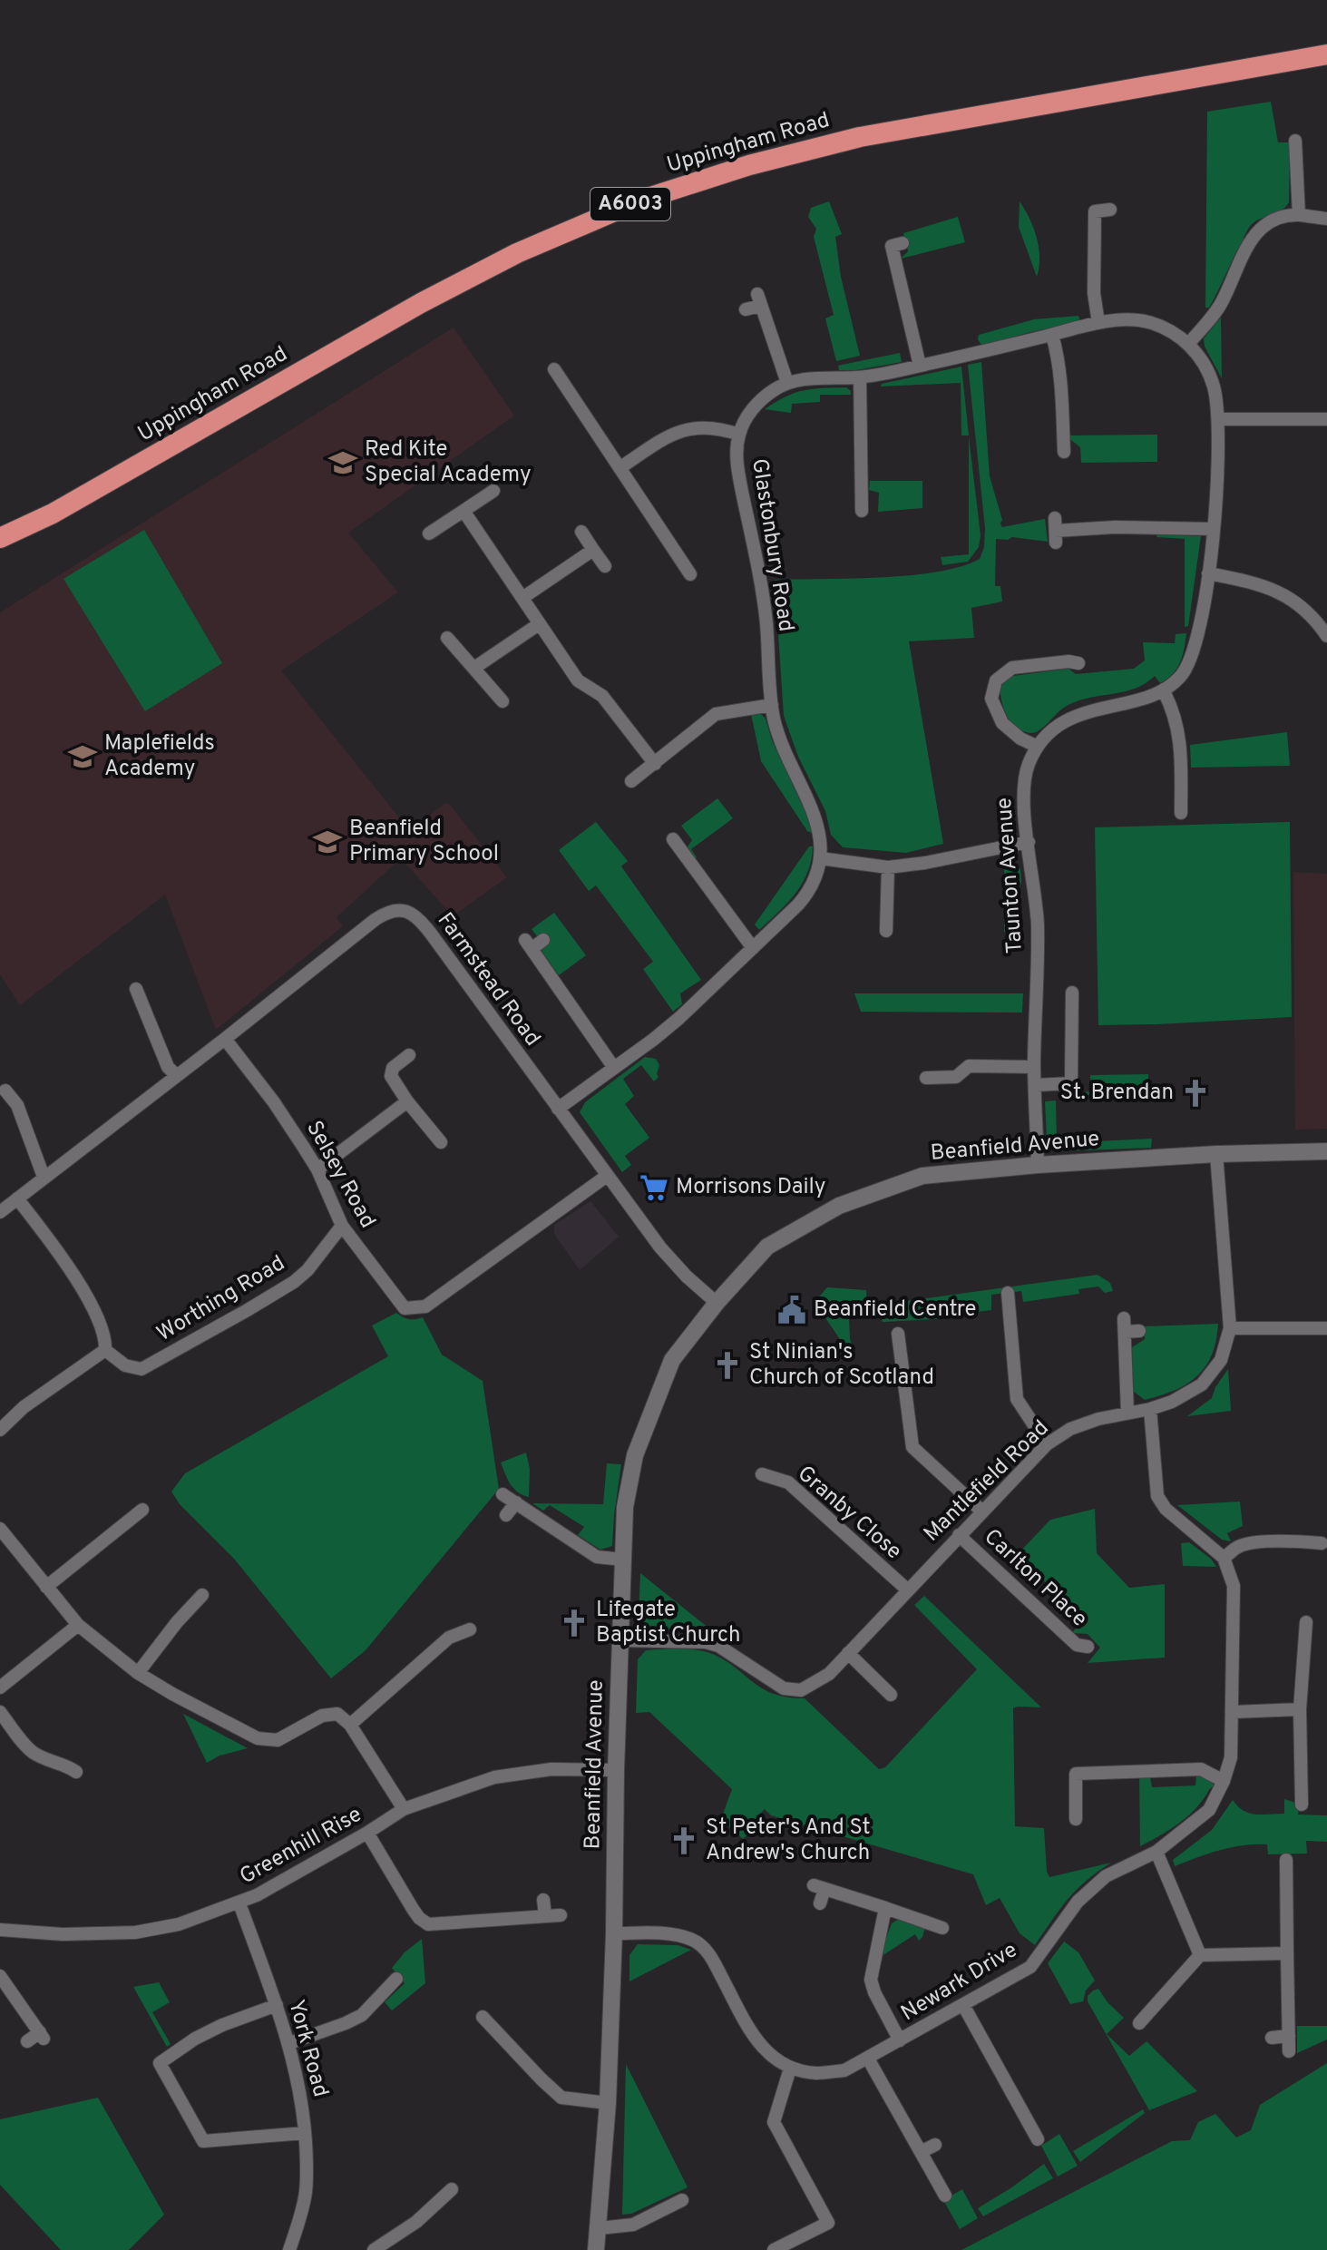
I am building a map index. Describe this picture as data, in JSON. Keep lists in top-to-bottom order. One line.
{"streets":{"highway":["Uppingham Road","A6003"],"street":["Glastonbury Road","Taunton Avenue","Farmstead Road","Beanfield Avenue","Selsey Road","Worthing Road","Mantlefield Road","Granby Close","Carlton Place","Greenhill Rise","Newark Drive","York Road"]},"crossings":[["Glastonbury Road","Farmstead Road"],["Taunton Avenue","Beanfield Avenue"],["Farmstead Road","Beanfield Avenue"],["Farmstead Road","Selsey Road"],["Beanfield Avenue","Mantlefield Road"],["Beanfield Avenue","Greenhill Rise"],["Selsey Road","Worthing Road"],["Mantlefield Road","Granby Close"],["Mantlefield Road","Carlton Place"],["Greenhill Rise","York Road"]],"places":{"school or university":["Red Kite Special Academy","Maplefields Academy","Beanfield Primary School"],"church":["St. Brendan","St Ninian's Church of Scotland","Lifegate Baptist Church","St Peter's And St Andrew's Church"],"supermarket":["Morrisons Daily"],"public building":["Beanfield Centre"]}}
